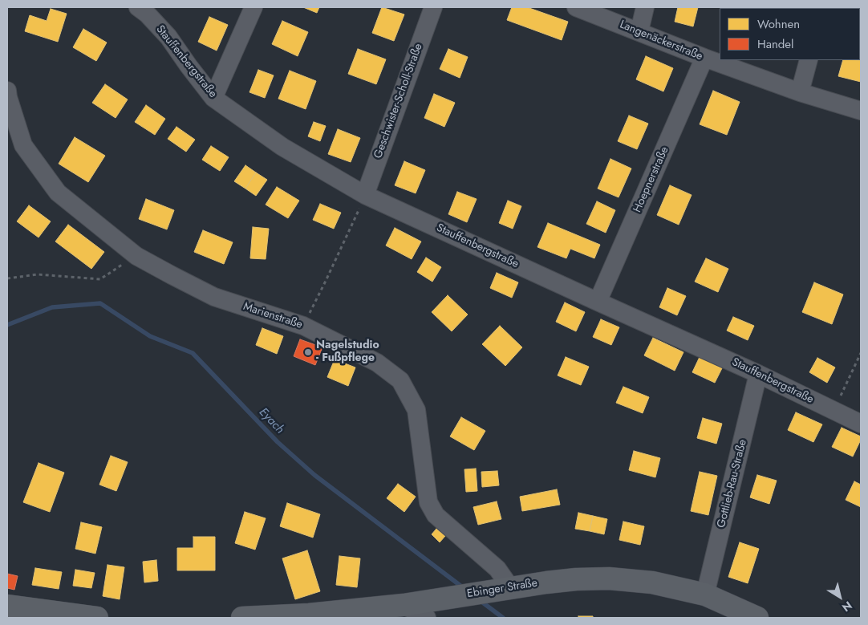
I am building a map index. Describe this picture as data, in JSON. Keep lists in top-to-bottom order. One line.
{"streets":{"main road":["Ebinger Straße"],"street":["Langenäckerstraße","Stauffenbergstraße","Geschwister-Scholl-Straße","Hoepnerstraße","Marienstraße","Gottlieb-Rau-Straße"]},"crossings":[["Langenäckerstraße","Hoepnerstraße"],["Stauffenbergstraße","Geschwister-Scholl-Straße"],["Stauffenbergstraße","Hoepnerstraße"],["Stauffenbergstraße","Gottlieb-Rau-Straße"],["Marienstraße","Ebinger Straße"],["Gottlieb-Rau-Straße","Ebinger Straße"]],"water":["Eyach"],"places":["Nagelstudio - Fußpflege"],"legend":["Wohnen","Handel"],"north":"bottom right"}
